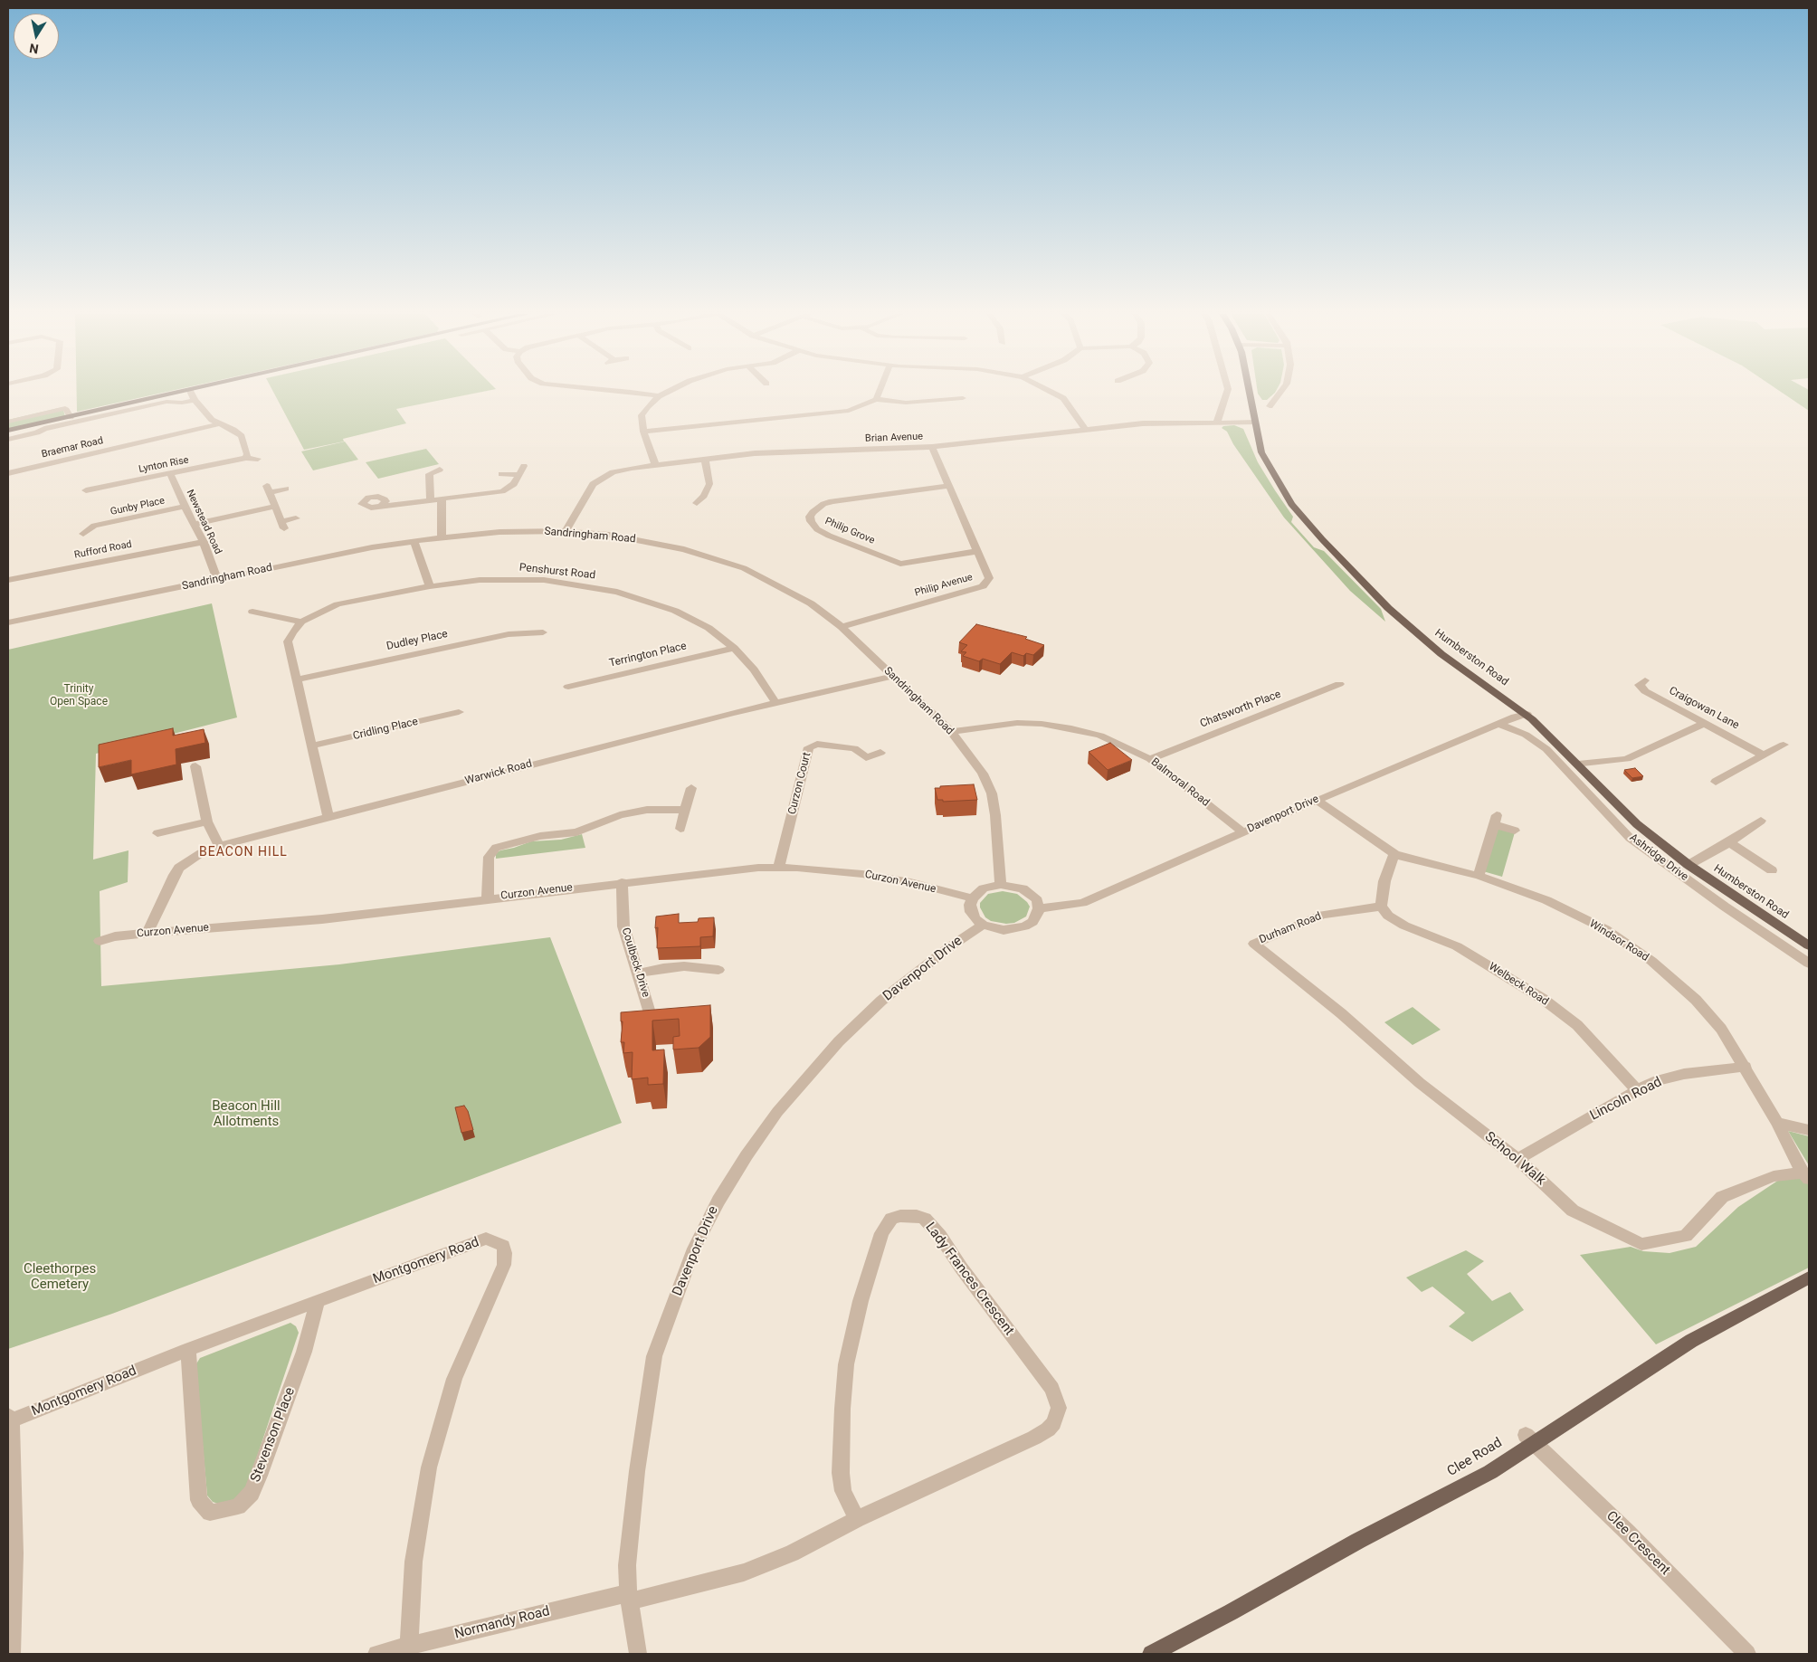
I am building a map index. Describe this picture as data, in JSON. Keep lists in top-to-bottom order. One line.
{"streets":{"main road":["Humberston Road","Clee Road"],"street":["Brian Avenue","Braemar Road","Lynton Rise","Gunby Place","Newstead Road","Philip Grove","Sandringham Road","Rufford Road","Penshurst Road","Philip Avenue","Dudley Place","Terrington Place","Craigowan Lane","Chatsworth Place","Cridling Place","Warwick Road","Balmoral Road","Curzon Court","Davenport Drive","Ashridge Drive","Curzon Avenue","Durham Road","Windsor Road","Coulbeck Drive","Welbeck Road","Lincoln Road","School Walk","Montgomery Road","Lady Frances Crescent","Stevenson Place","Clee Crescent","Normandy Road"]},"crossings":[["Brian Avenue","Sandringham Road"],["Brian Avenue","Philip Avenue"],["Brian Avenue","Humberston Road"],["Lynton Rise","Newstead Road"],["Gunby Place","Newstead Road"],["Newstead Road","Sandringham Road"],["Newstead Road","Rufford Road"],["Philip Grove","Philip Avenue"],["Sandringham Road","Philip Avenue"],["Sandringham Road","Warwick Road"],["Sandringham Road","Balmoral Road"],["Sandringham Road","Davenport Drive"],["Sandringham Road","Curzon Avenue"],["Penshurst Road","Dudley Place"],["Penshurst Road","Terrington Place"],["Penshurst Road","Cridling Place"],["Penshurst Road","Warwick Road"],["Humberston Road","Davenport Drive"],["Chatsworth Place","Balmoral Road"],["Warwick Road","Curzon Avenue"],["Balmoral Road","Davenport Drive"],["Curzon Court","Curzon Avenue"],["Davenport Drive","Ashridge Drive"],["Davenport Drive","Curzon Avenue"],["Davenport Drive","Windsor Road"],["Davenport Drive","Lady Frances Crescent"],["Davenport Drive","Normandy Road"],["Curzon Avenue","Coulbeck Drive"],["Durham Road","Welbeck Road"],["Durham Road","School Walk"],["Windsor Road","Lincoln Road"],["Windsor Road","School Walk"],["Welbeck Road","Lincoln Road"],["Lincoln Road","School Walk"],["Montgomery Road","Stevenson Place"],["Montgomery Road","Normandy Road"],["Lady Frances Crescent","Normandy Road"],["Clee Road","Clee Crescent"]],"districts":["BEACON HILL"],"parks":["Trinity Open Space","Beacon Hill Allotments","Cleethorpes Cemetery"],"north":"bottom"}
